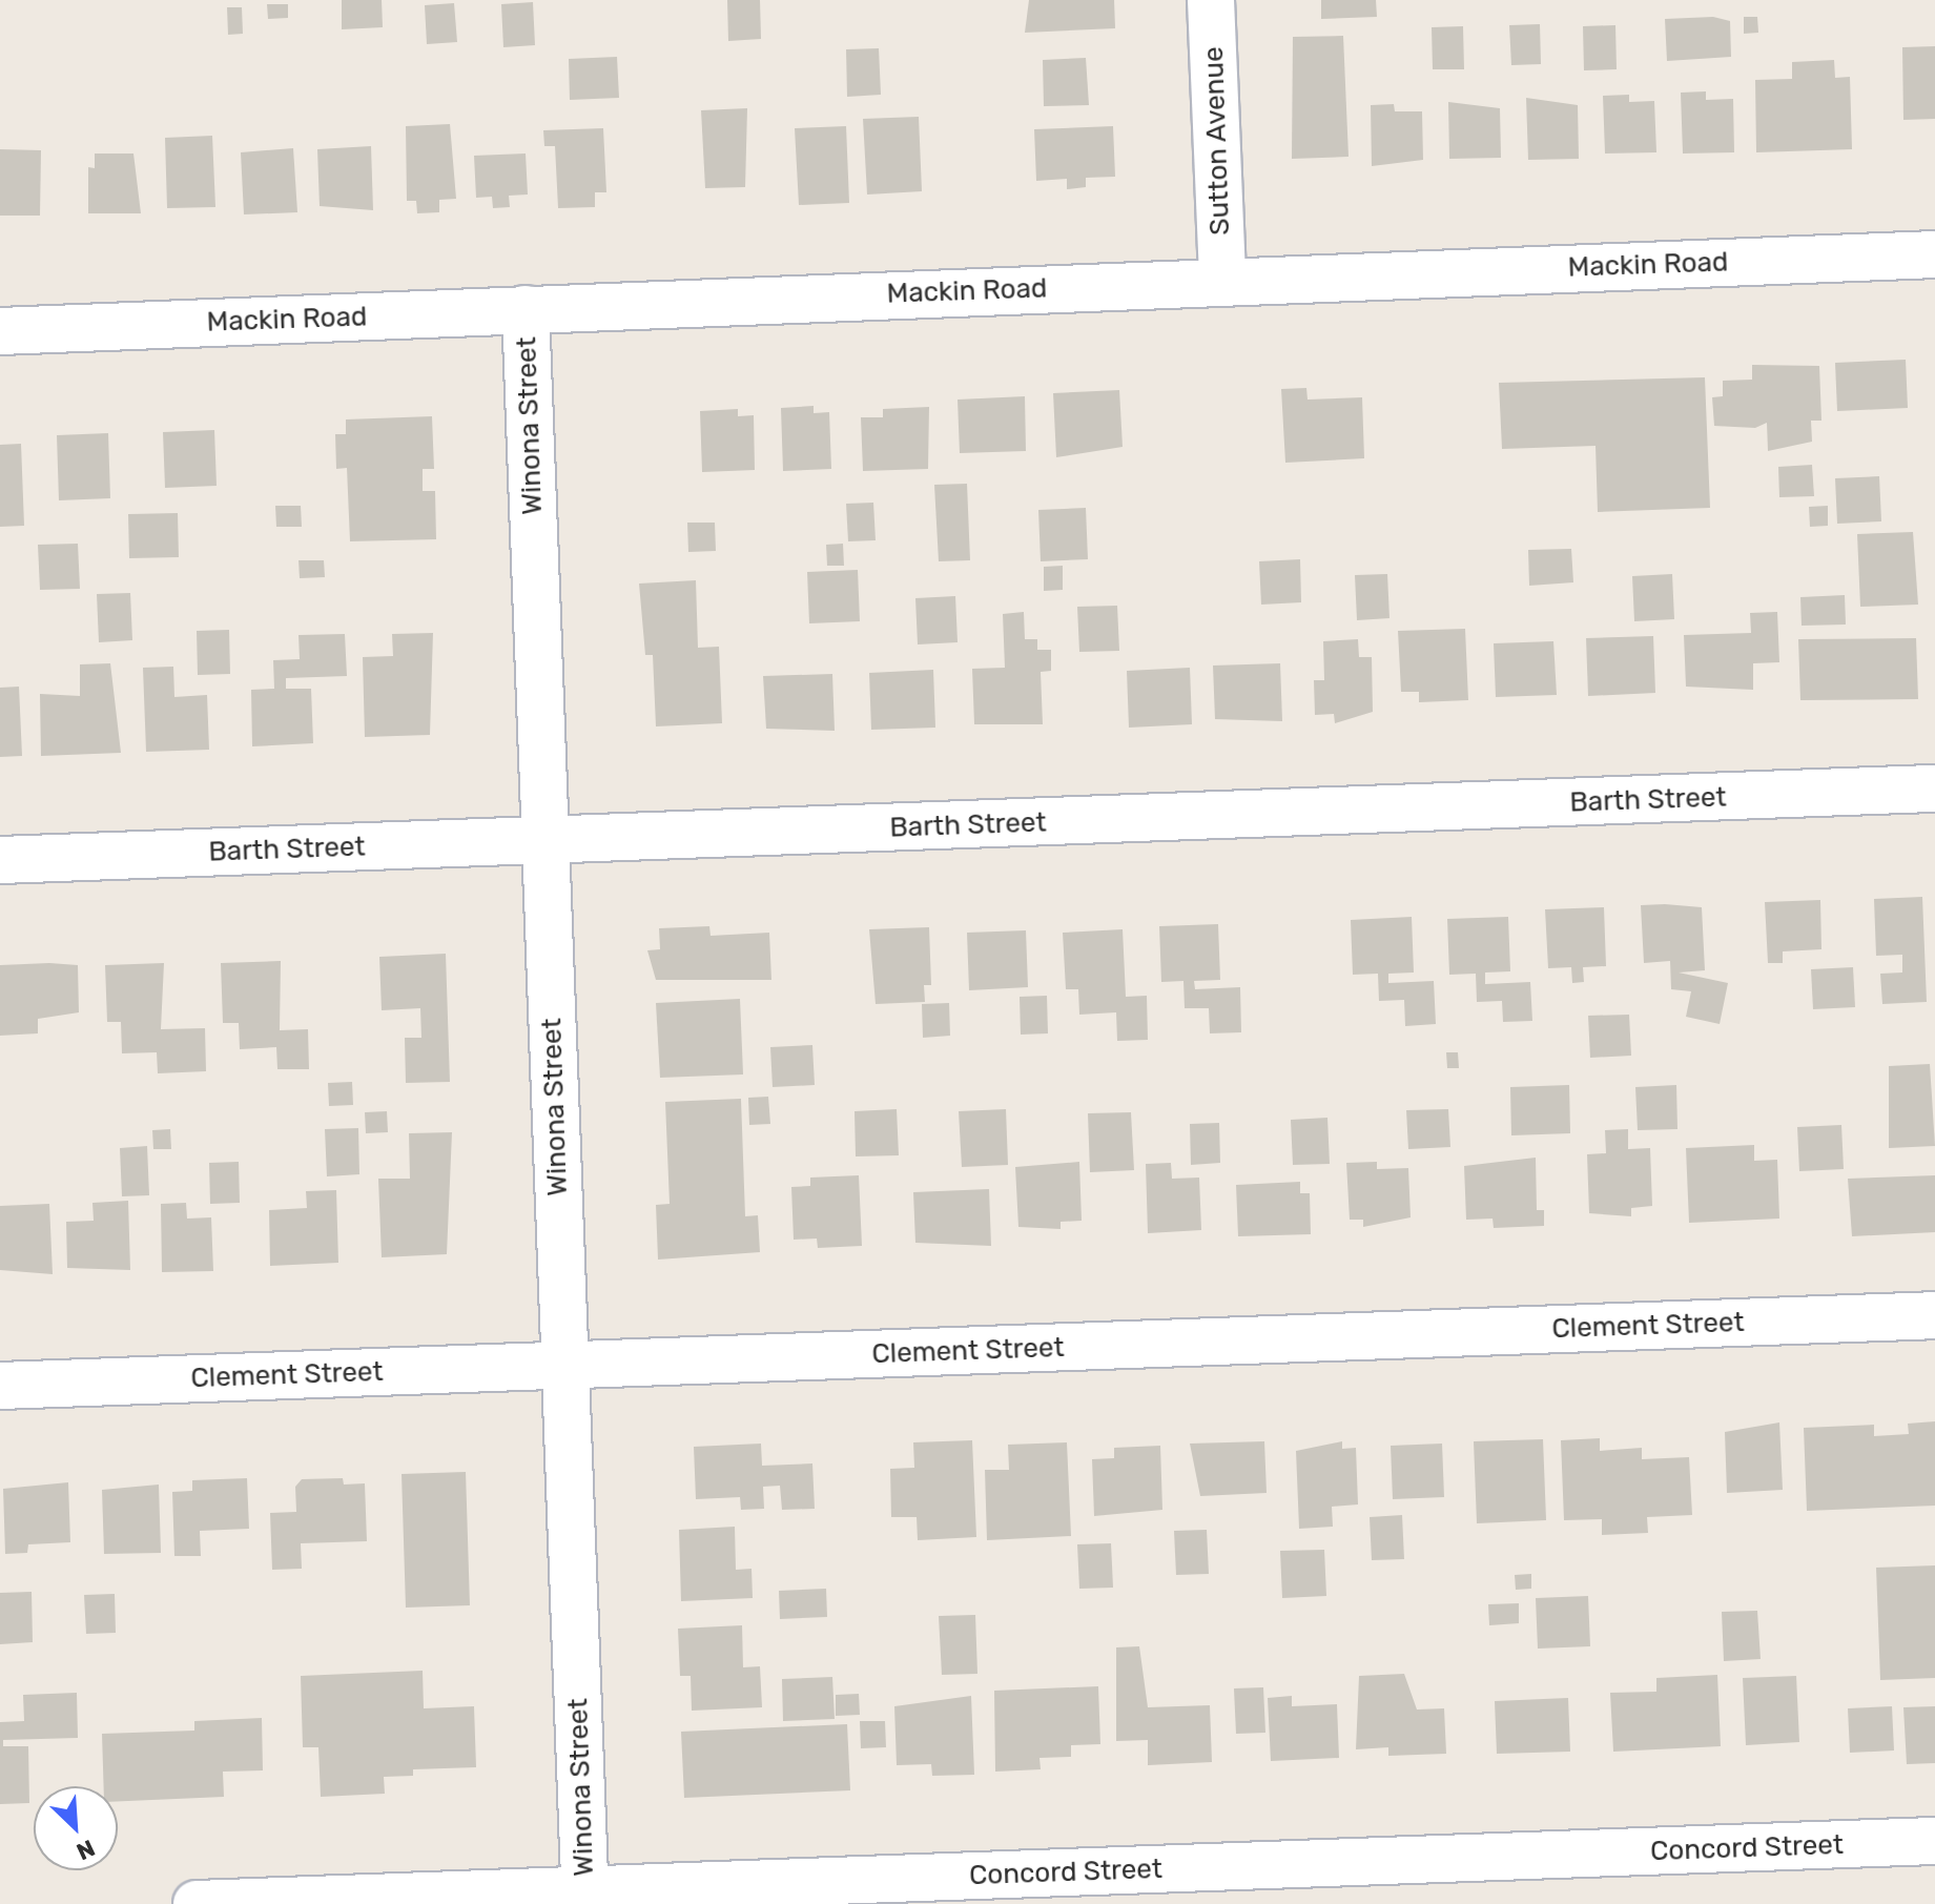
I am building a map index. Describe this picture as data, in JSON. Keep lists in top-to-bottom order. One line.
{"streets":{"street":["Sutton Avenue","Mackin Road","Winona Street","Barth Street","Clement Street","Concord Street"]},"crossings":[["Sutton Avenue","Mackin Road"],["Mackin Road","Winona Street"],["Winona Street","Barth Street"],["Winona Street","Clement Street"],["Winona Street","Concord Street"]],"north":"bottom right"}
